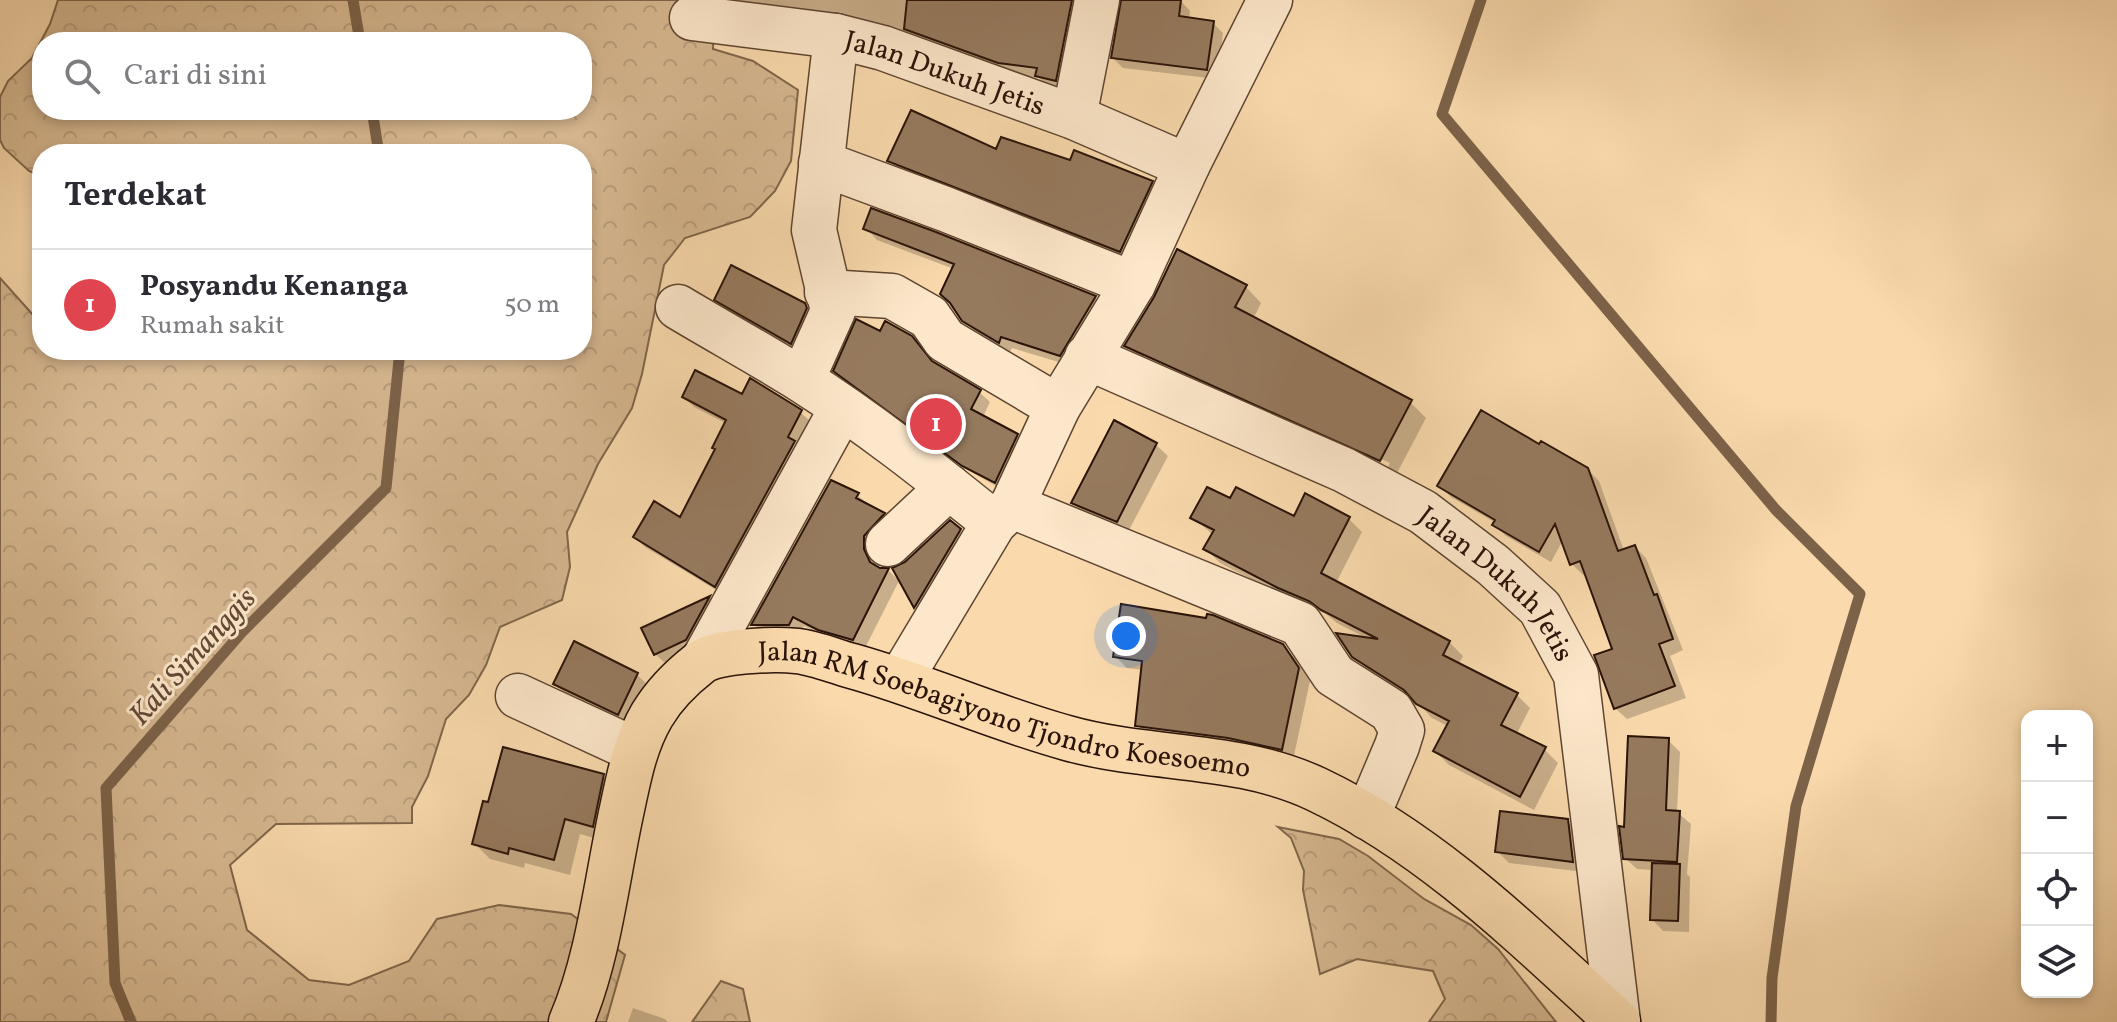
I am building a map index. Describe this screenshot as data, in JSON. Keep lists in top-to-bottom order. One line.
{"streets":{"main road":["Jalan RM Soebagiyono Tjondro Koesoemo"],"street":["Jalan Dukuh Jetis"]},"crossings":[["Jalan Dukuh Jetis","Jalan RM Soebagiyono Tjondro Koesoemo"]],"water":["Kali Simanggis"],"page":{"search":"Cari di sini","heading":"Terdekat","list":[{"mark":"1","name":"Posyandu Kenanga","note":"Rumah sakit","value":"50 m"}],"pins":"1","map_buttons":["+","−"]}}
